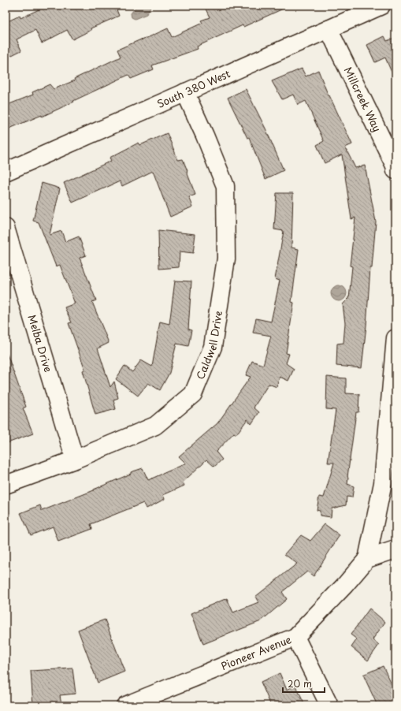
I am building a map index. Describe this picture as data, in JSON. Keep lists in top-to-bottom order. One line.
{"streets":{"street":["South 380 West","Millcreek Way","Melba Drive","Caldwell Drive","Pioneer Avenue"]},"crossings":[["South 380 West","Millcreek Way"],["South 380 West","Caldwell Drive"],["Melba Drive","Caldwell Drive"]],"scale_bar":"20 m"}
